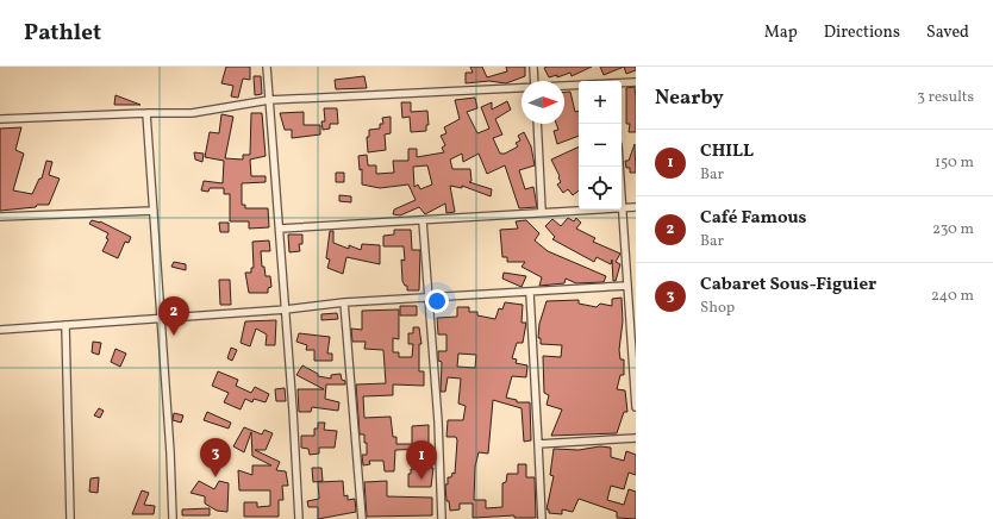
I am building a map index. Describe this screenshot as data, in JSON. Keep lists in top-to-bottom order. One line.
{"north":"right","page":{"header":"Pathlet","nav":["Map","Directions","Saved"],"heading":["Nearby","3 results"],"map_buttons":["+","−"],"list":[{"mark":"1","name":"CHILL","note":"Bar","value":"150 m"},{"mark":"2","name":"Café Famous","note":"Bar","value":"230 m"},{"mark":"3","name":"Cabaret Sous-Figuier","note":"Shop","value":"240 m"}],"pins":["2","3","1"]}}
